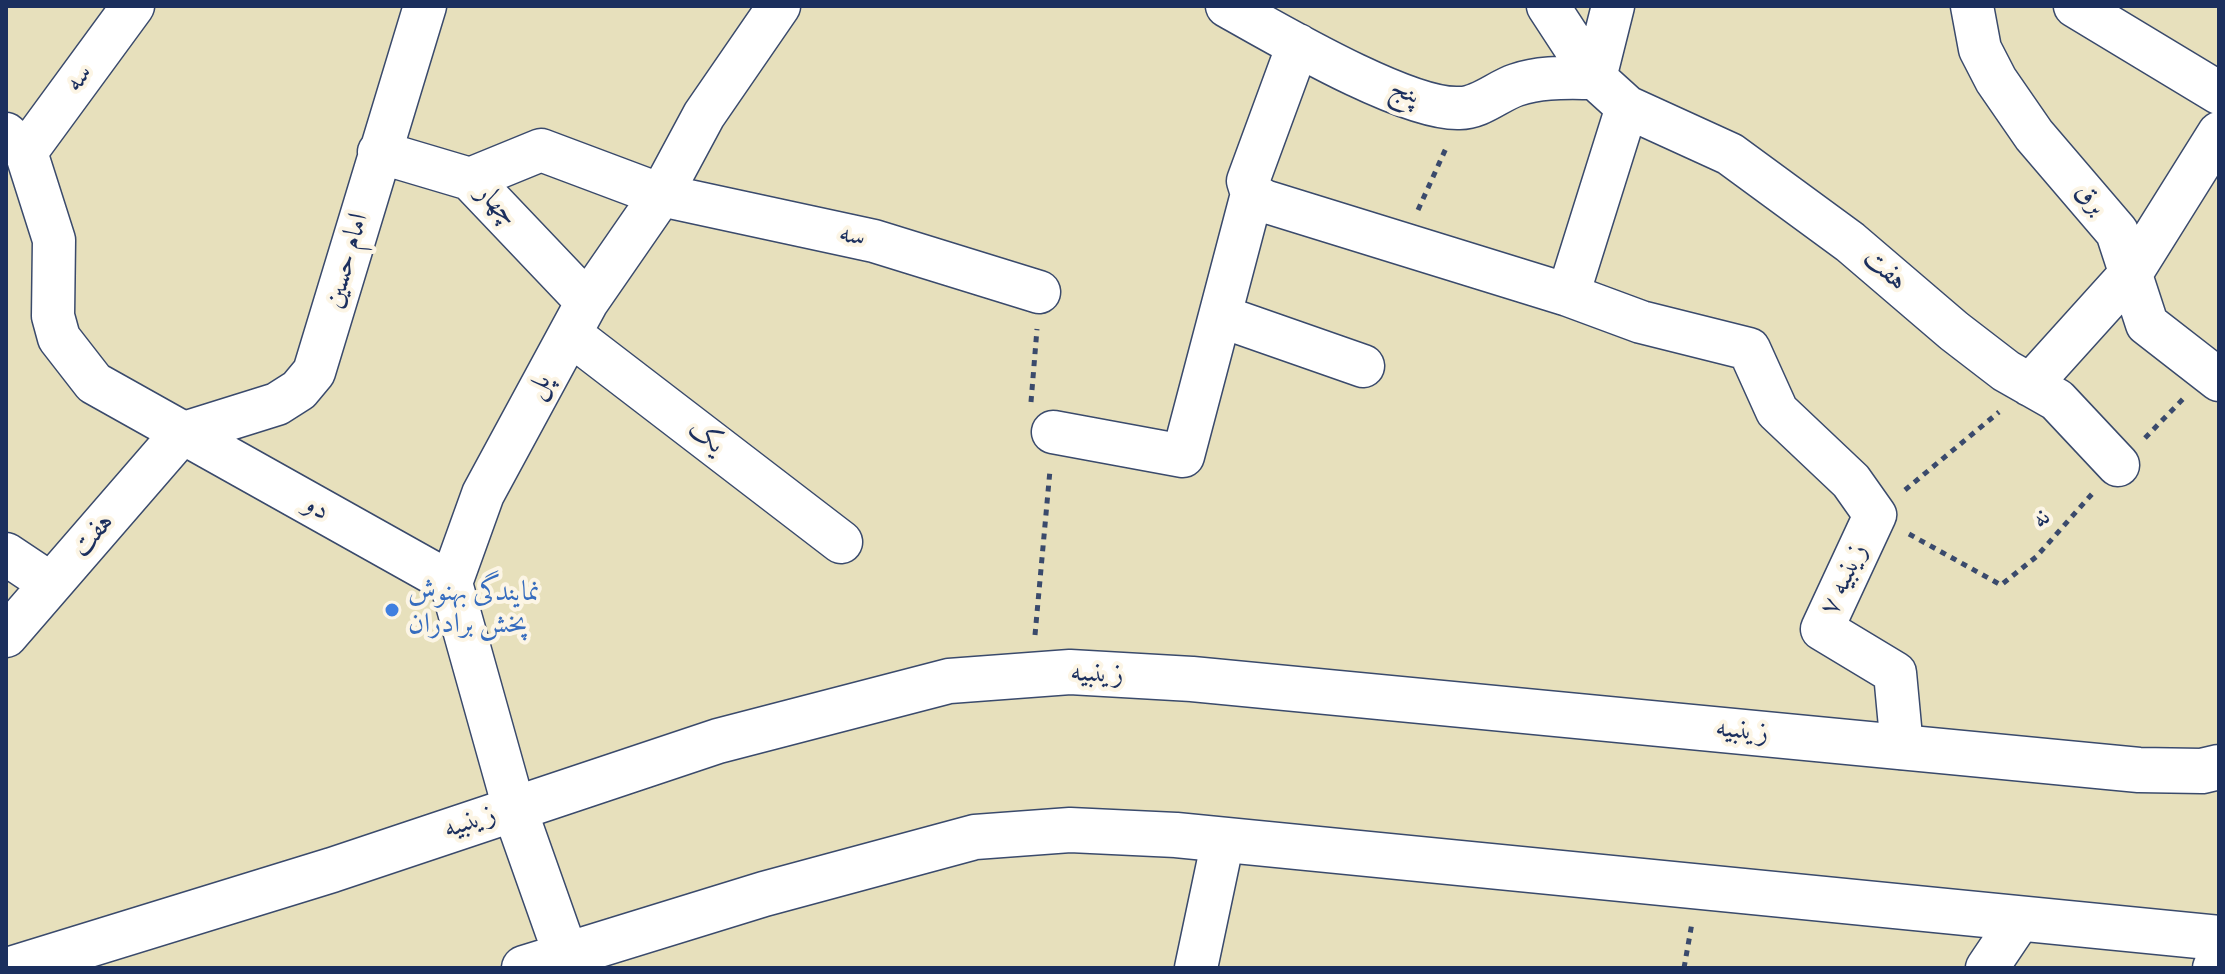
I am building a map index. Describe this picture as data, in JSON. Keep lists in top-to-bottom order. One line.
{"streets":{"main road":["زینبیه"],"street":["سه","پنج","برق","چهار","امام حسین","هفت","پل","یک","دو","زینبیه ۷"],"path":["نه"]},"crossings":[["سه","چهار"],["سه","پل"],["سه","دو"],["برق","نه"],["چهار","امام حسین"],["چهار","پل"],["چهار","یک"],["امام حسین","هفت"],["امام حسین","دو"],["هفت","دو"],["هفت","نه"],["پل","یک"],["پل","دو"],["نه","زینبیه ۷"],["زینبیه ۷","زینبیه"]],"places":["نمایندگی بهنوش پخش برادران"]}
